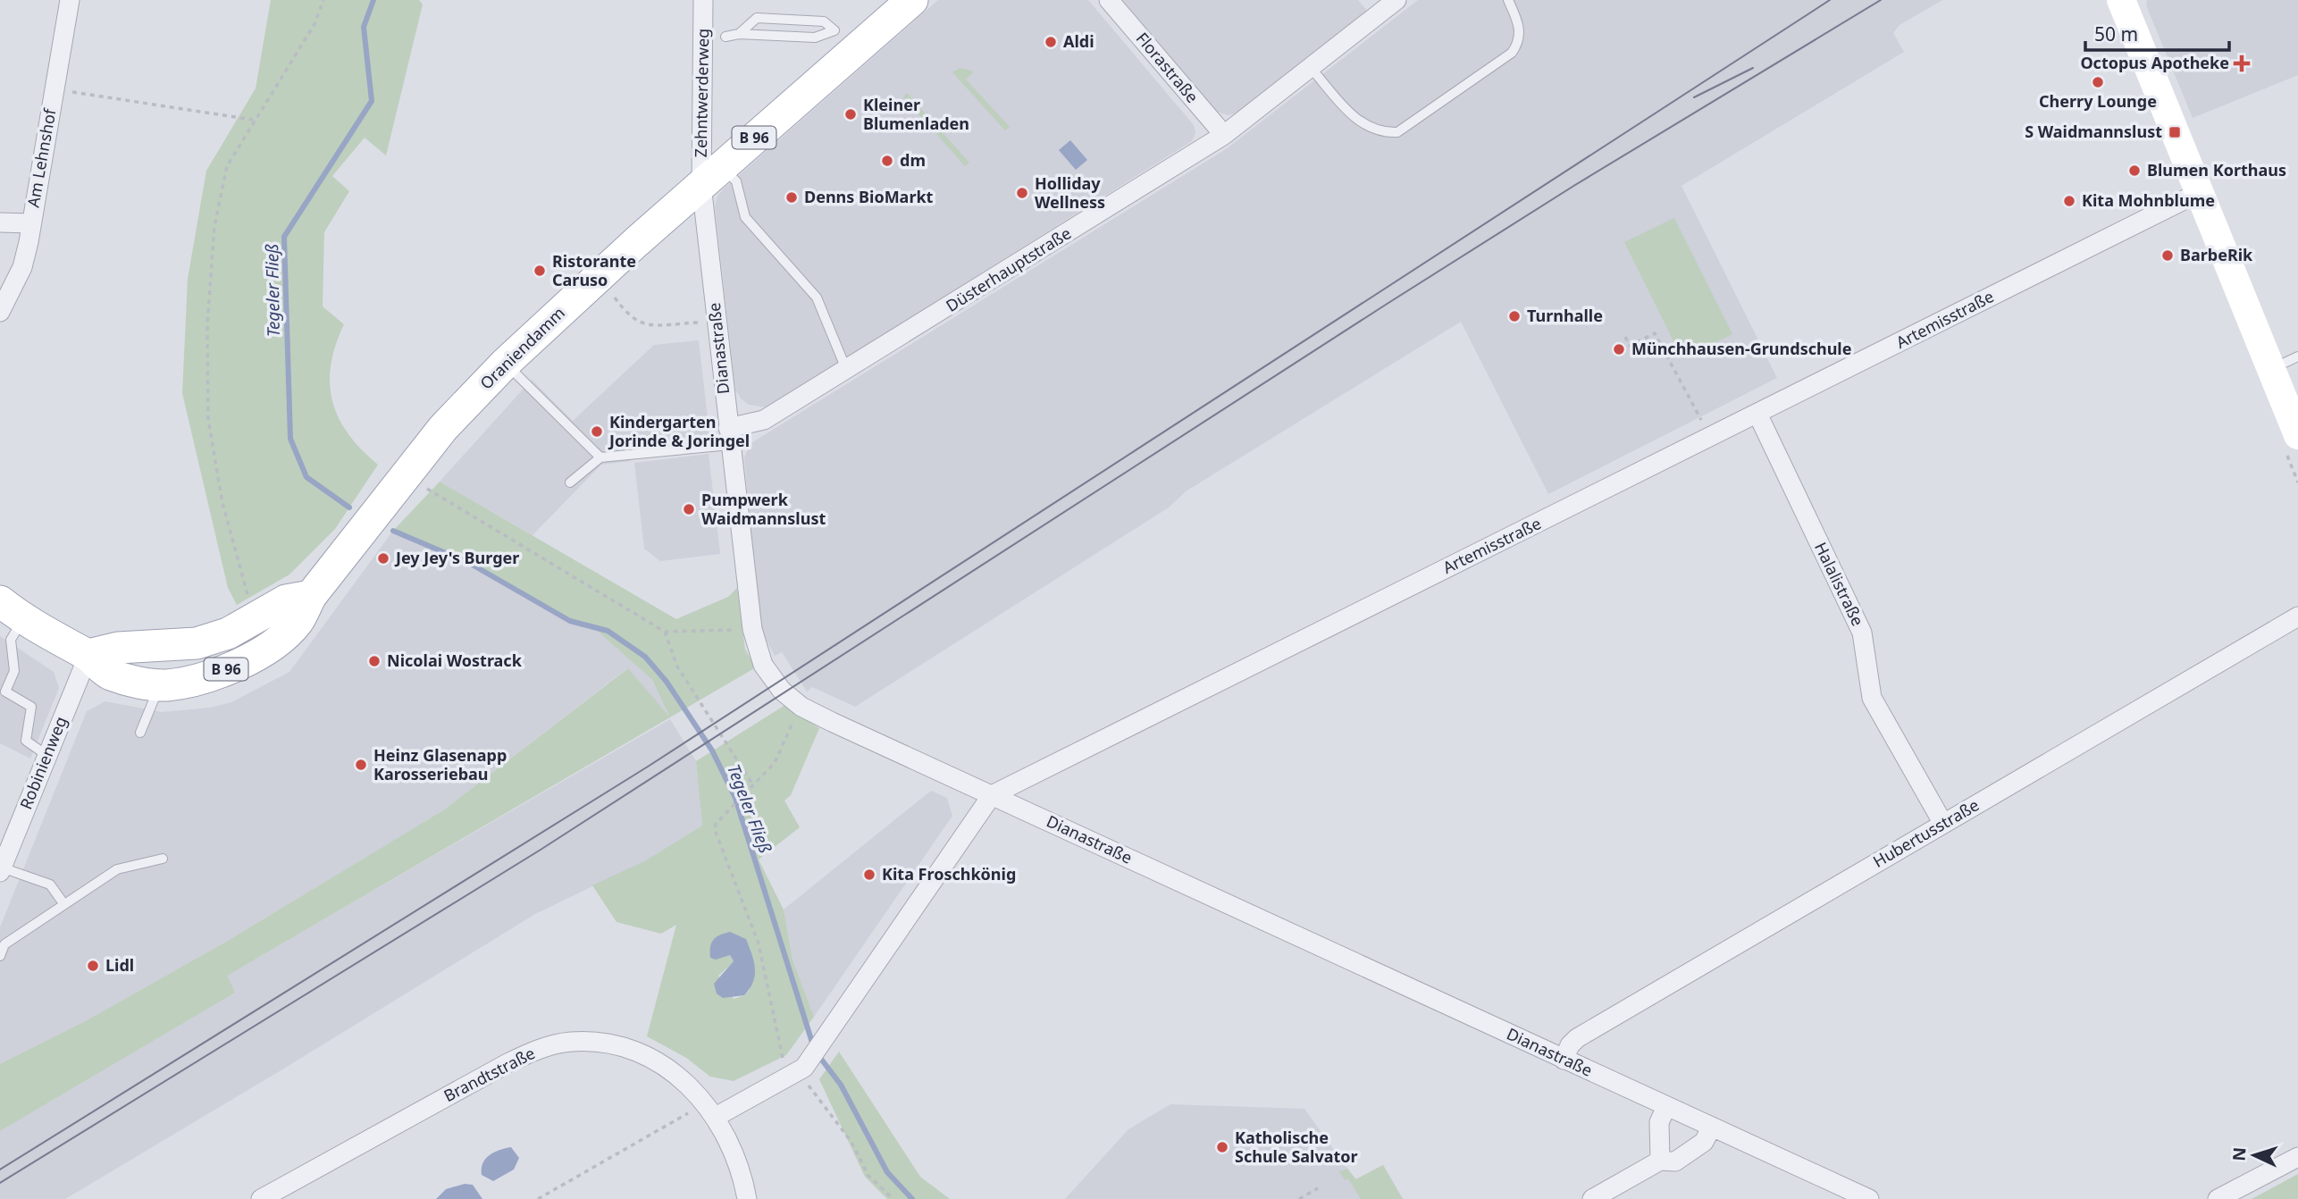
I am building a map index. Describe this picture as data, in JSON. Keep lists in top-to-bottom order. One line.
{"streets":{"main road":["B 96","Oraniendamm"],"street":["Florastraße","Zehntwerderweg","Am Lehnshof","Düsterhauptstraße","Artemisstraße","Dianastraße","Halalistraße","Robinienweg","Hubertusstraße","Brandtstraße"]},"crossings":[["Florastraße","Düsterhauptstraße"],["Zehntwerderweg","Oraniendamm"],["Zehntwerderweg","Dianastraße"],["B 96","Oraniendamm"],["B 96","Robinienweg"],["Düsterhauptstraße","Dianastraße"],["Artemisstraße","Dianastraße"],["Artemisstraße","Halalistraße"],["Oraniendamm","Dianastraße"],["Dianastraße","Hubertusstraße"],["Halalistraße","Hubertusstraße"]],"water":["Tegeler Fließ"],"places":{"other":["Aldi","Cherry Lounge","Kleiner Blumenladen","dm","Blumen Korthaus","Holliday Wellness","Denns BioMarkt","Kita Mohnblume","BarbeRik","Ristorante Caruso","Turnhalle","Münchhausen-Grundschule","Kindergarten Jorinde & Joringel","Pumpwerk Waidmannslust","Jey Jey's Burger","Nicolai Wostrack","Heinz Glasenapp Karosseriebau","Kita Froschkönig","Lidl","Katholische Schule Salvator"],"health":["Octopus Apotheke"],"transit":["S Waidmannslust"]},"scale_bar":"50 m","north":"left"}
